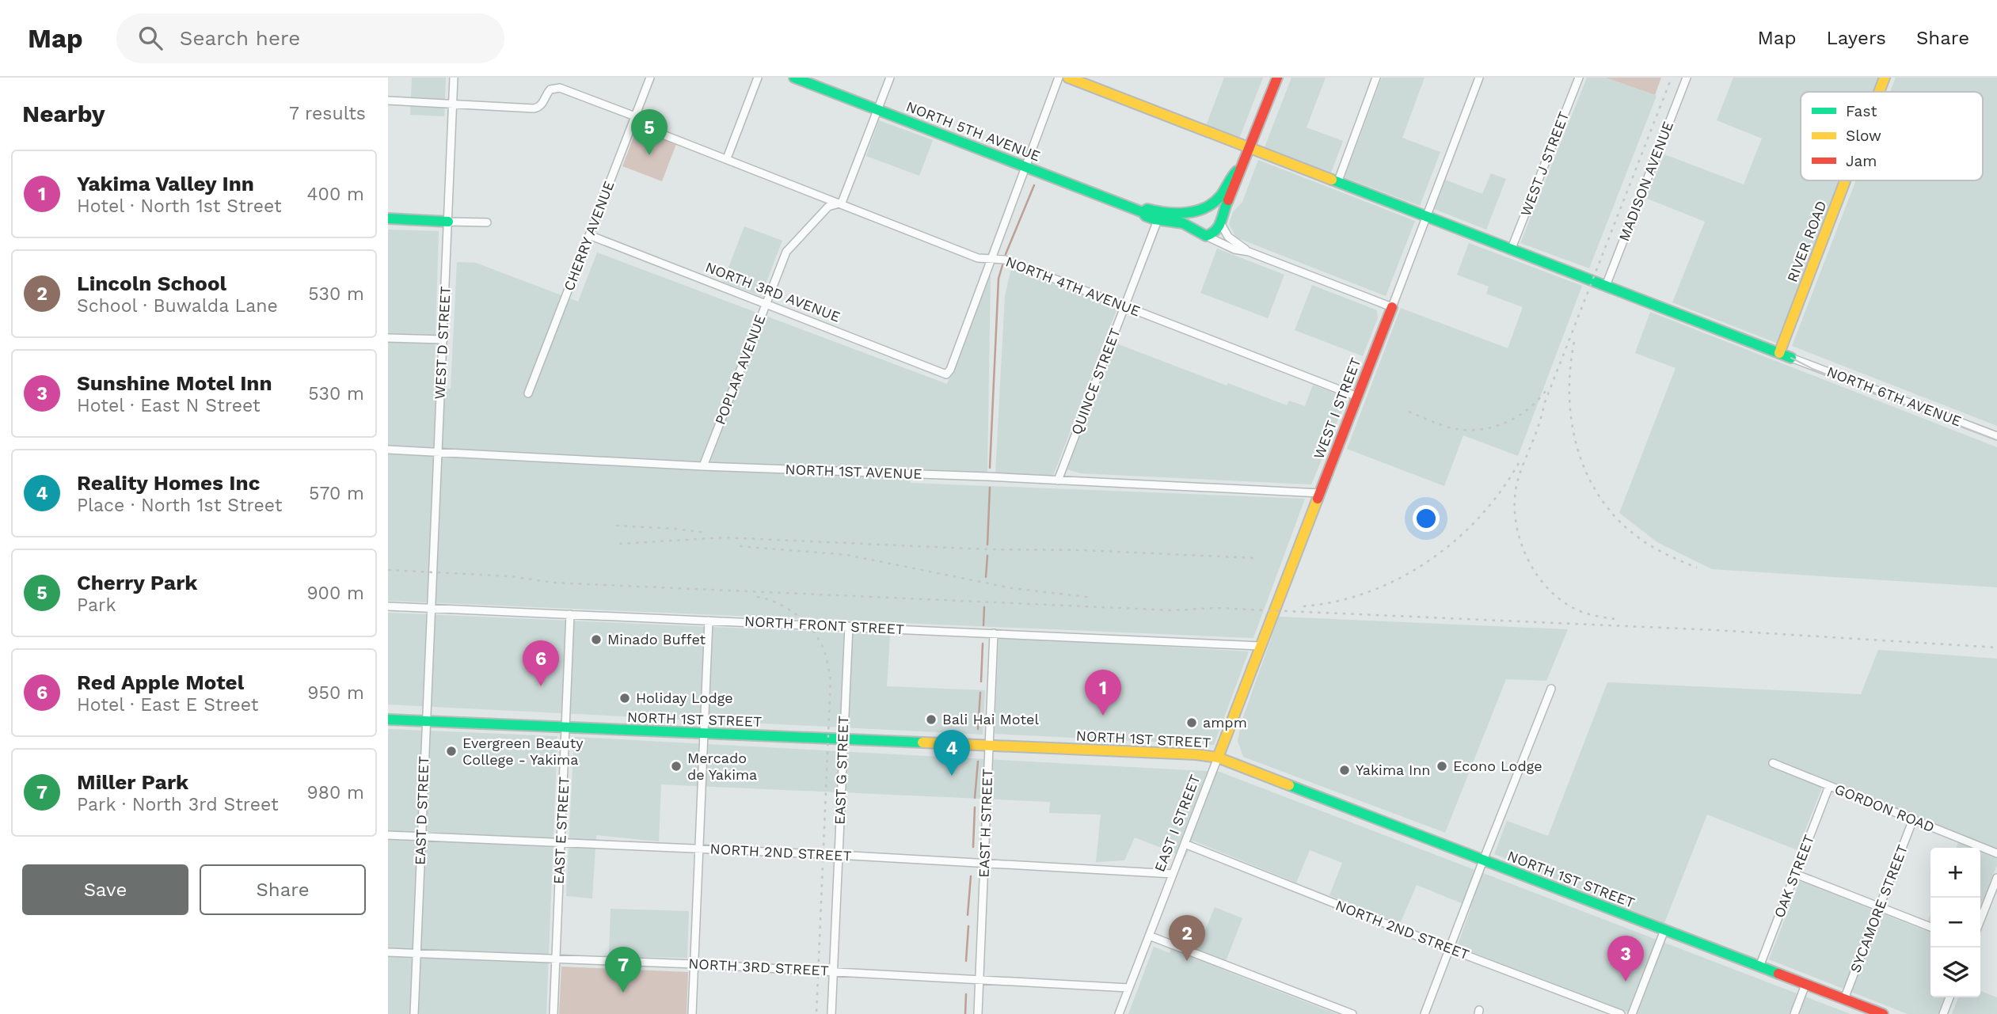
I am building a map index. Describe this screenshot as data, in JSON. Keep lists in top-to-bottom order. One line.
{"streets":{"main road":["NORTH 5TH AVENUE","RIVER ROAD","WEST I STREET","NORTH 1ST STREET","EAST I STREET"],"street":["WEST J STREET","MADISON AVENUE","CHERRY AVENUE","NORTH 4TH AVENUE","NORTH 3RD AVENUE","WEST D STREET","POPLAR AVENUE","QUINCE STREET","NORTH 6TH AVENUE","NORTH 1ST AVENUE","NORTH FRONT STREET","EAST G STREET","GORDON ROAD","EAST D STREET","EAST H STREET","EAST E STREET","NORTH 2ND STREET","OAK STREET","SYCAMORE STREET","NORTH 3RD STREET"]},"crossings":[["NORTH 5TH AVENUE","QUINCE STREET"],["CHERRY AVENUE","NORTH 4TH AVENUE"],["CHERRY AVENUE","NORTH 3RD AVENUE"],["NORTH 4TH AVENUE","NORTH 3RD AVENUE"],["NORTH 4TH AVENUE","WEST D STREET"],["NORTH 4TH AVENUE","POPLAR AVENUE"],["NORTH 4TH AVENUE","QUINCE STREET"],["NORTH 4TH AVENUE","WEST I STREET"],["NORTH 3RD AVENUE","POPLAR AVENUE"],["WEST D STREET","NORTH 1ST AVENUE"],["WEST D STREET","NORTH FRONT STREET"],["WEST D STREET","EAST D STREET"],["POPLAR AVENUE","NORTH 1ST AVENUE"],["QUINCE STREET","NORTH 1ST AVENUE"],["WEST I STREET","NORTH 1ST AVENUE"],["WEST I STREET","EAST I STREET"],["NORTH FRONT STREET","EAST G STREET"],["NORTH FRONT STREET","EAST D STREET"],["NORTH FRONT STREET","EAST H STREET"],["NORTH FRONT STREET","EAST I STREET"],["NORTH FRONT STREET","EAST E STREET"],["NORTH 1ST STREET","EAST G STREET"],["NORTH 1ST STREET","EAST D STREET"],["NORTH 1ST STREET","EAST H STREET"],["NORTH 1ST STREET","EAST I STREET"],["NORTH 1ST STREET","EAST E STREET"],["NORTH 1ST STREET","OAK STREET"],["NORTH 1ST STREET","SYCAMORE STREET"],["EAST G STREET","NORTH 2ND STREET"],["EAST G STREET","NORTH 3RD STREET"],["GORDON ROAD","OAK STREET"],["GORDON ROAD","SYCAMORE STREET"],["EAST D STREET","NORTH 2ND STREET"],["EAST D STREET","NORTH 3RD STREET"],["EAST H STREET","NORTH 2ND STREET"],["EAST H STREET","NORTH 3RD STREET"],["EAST I STREET","NORTH 2ND STREET"],["EAST I STREET","NORTH 3RD STREET"],["EAST E STREET","NORTH 2ND STREET"],["EAST E STREET","NORTH 3RD STREET"]],"places":["Minado Buffet","Holiday Lodge","Bali Hai Motel","ampm","Evergreen Beauty College - Yakima","Mercado de Yakima","Econo Lodge","Yakima Inn"],"legend":["Fast","Slow","Jam"],"page":{"header":"Map","search":"Search here","nav":["Map","Layers","Share"],"heading":["Nearby","7 results"],"pins":["5","6","1","4","2","3","7"],"list":[{"mark":"1","name":"Yakima Valley Inn","note":"Hotel · North 1st Street","value":"400 m"},{"mark":"2","name":"Lincoln School","note":"School · Buwalda Lane","value":"530 m"},{"mark":"3","name":"Sunshine Motel Inn","note":"Hotel · East N Street","value":"530 m"},{"mark":"4","name":"Reality Homes Inc","note":"Place · North 1st Street","value":"570 m"},{"mark":"5","name":"Cherry Park","note":"Park","value":"900 m"},{"mark":"6","name":"Red Apple Motel","note":"Hotel · East E Street","value":"950 m"},{"mark":"7","name":"Miller Park","note":"Park · North 3rd Street","value":"980 m"}],"buttons":["Save","Share"],"map_buttons":["+","−"]}}
